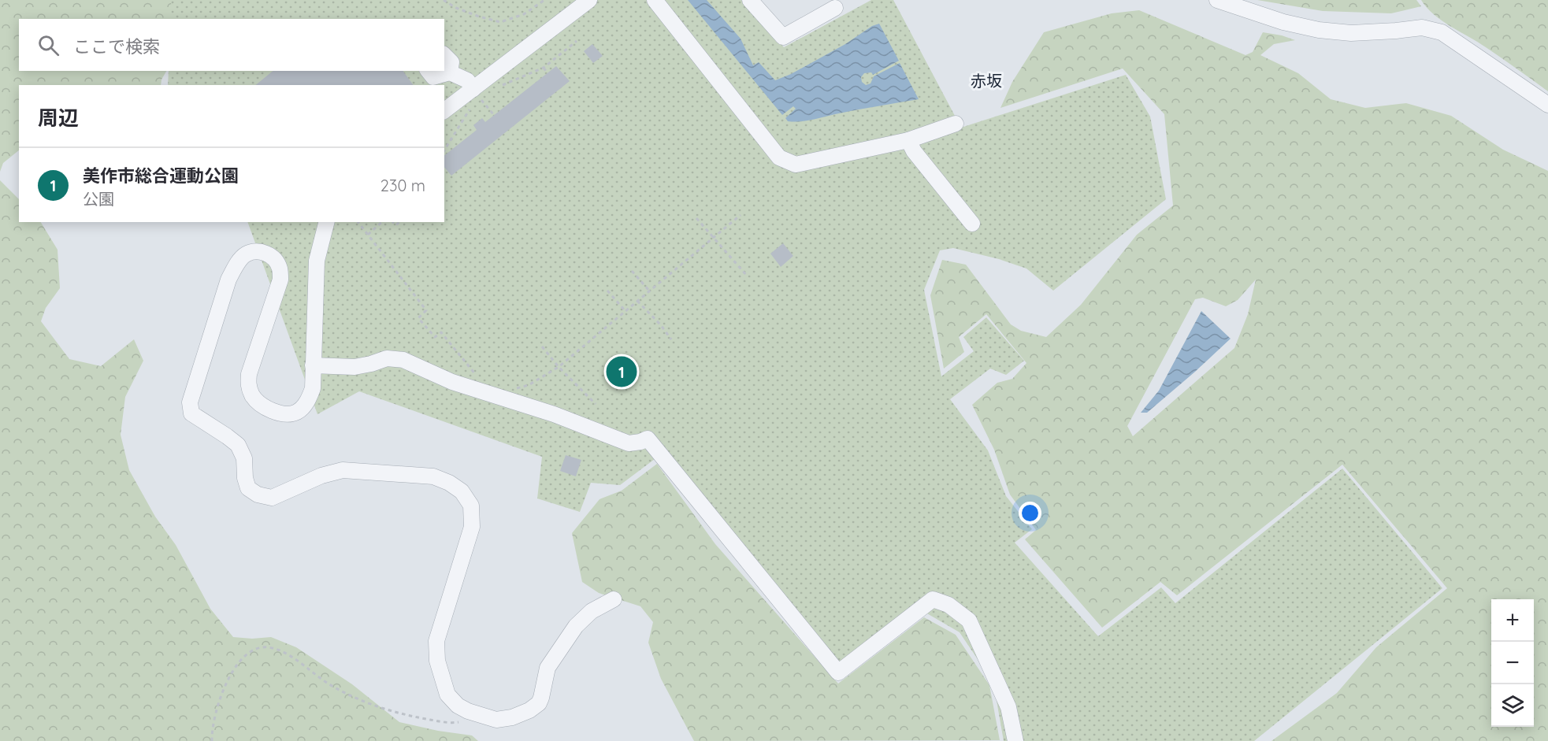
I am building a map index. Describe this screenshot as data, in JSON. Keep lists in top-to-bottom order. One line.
{"districts":["赤坂"],"page":{"search":"ここで検索","heading":"周辺","list":[{"mark":"1","name":"美作市総合運動公園","note":"公園","value":"230 m"}],"pins":"1","map_buttons":["+","−"]}}
